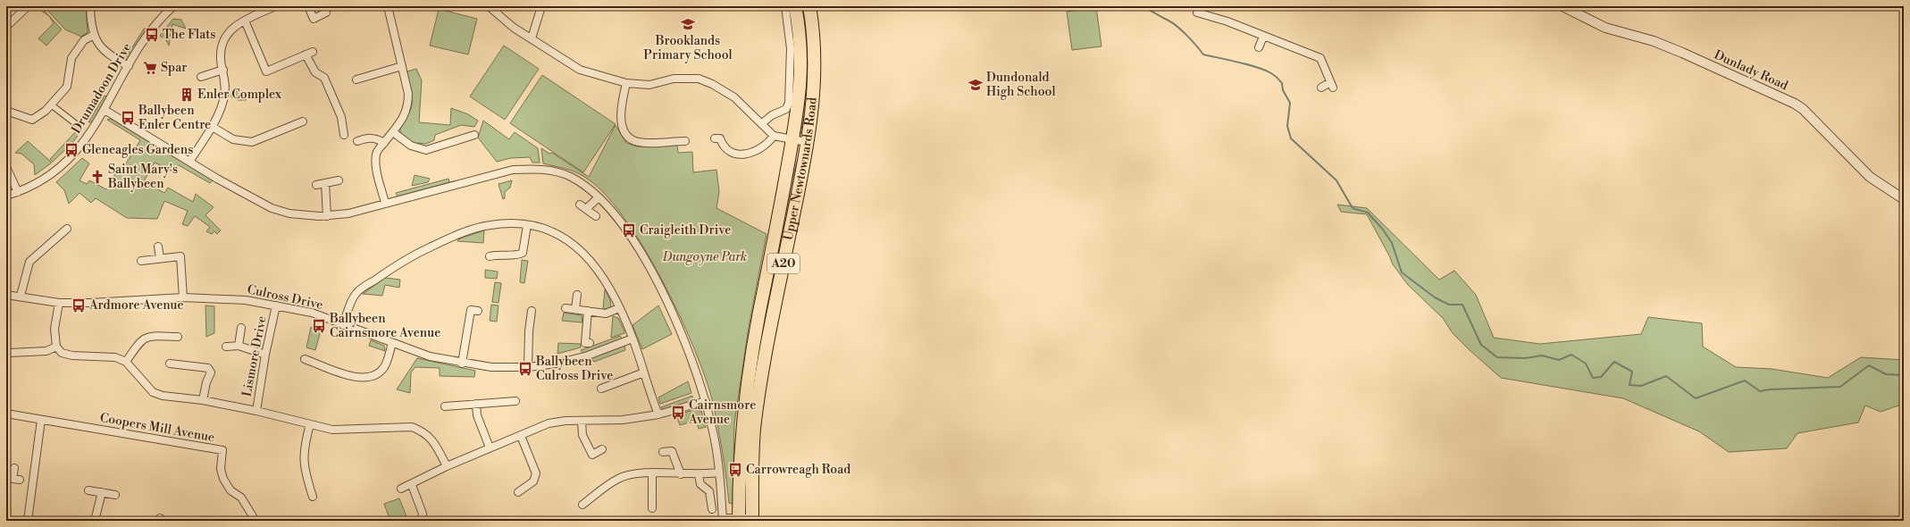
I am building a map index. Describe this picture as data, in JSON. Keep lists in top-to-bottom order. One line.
{"streets":{"highway":["Upper Newtownards Road","A20"],"street":["Dunlady Road","Drumadoon Drive","Culross Drive","Lismore Drive","Coopers Mill Avenue"]},"crossings":[["Culross Drive","Lismore Drive"]],"parks":["Dungoyne Park"],"places":{"school or university":["Brooklands Primary School","Dundonald High School"],"bus stop":["The Flats","Ballybeen Enler Centre","Gleneagles Gardens","Craigleith Drive","Ardmore Avenue","Ballybeen Cairnsmore Avenue","Ballybeen Culross Drive","Cairnsmore Avenue","Carrowreagh Road"],"supermarket":["Spar"],"building":["Enler Complex"],"church":["Saint Mary's Ballybeen"]}}
